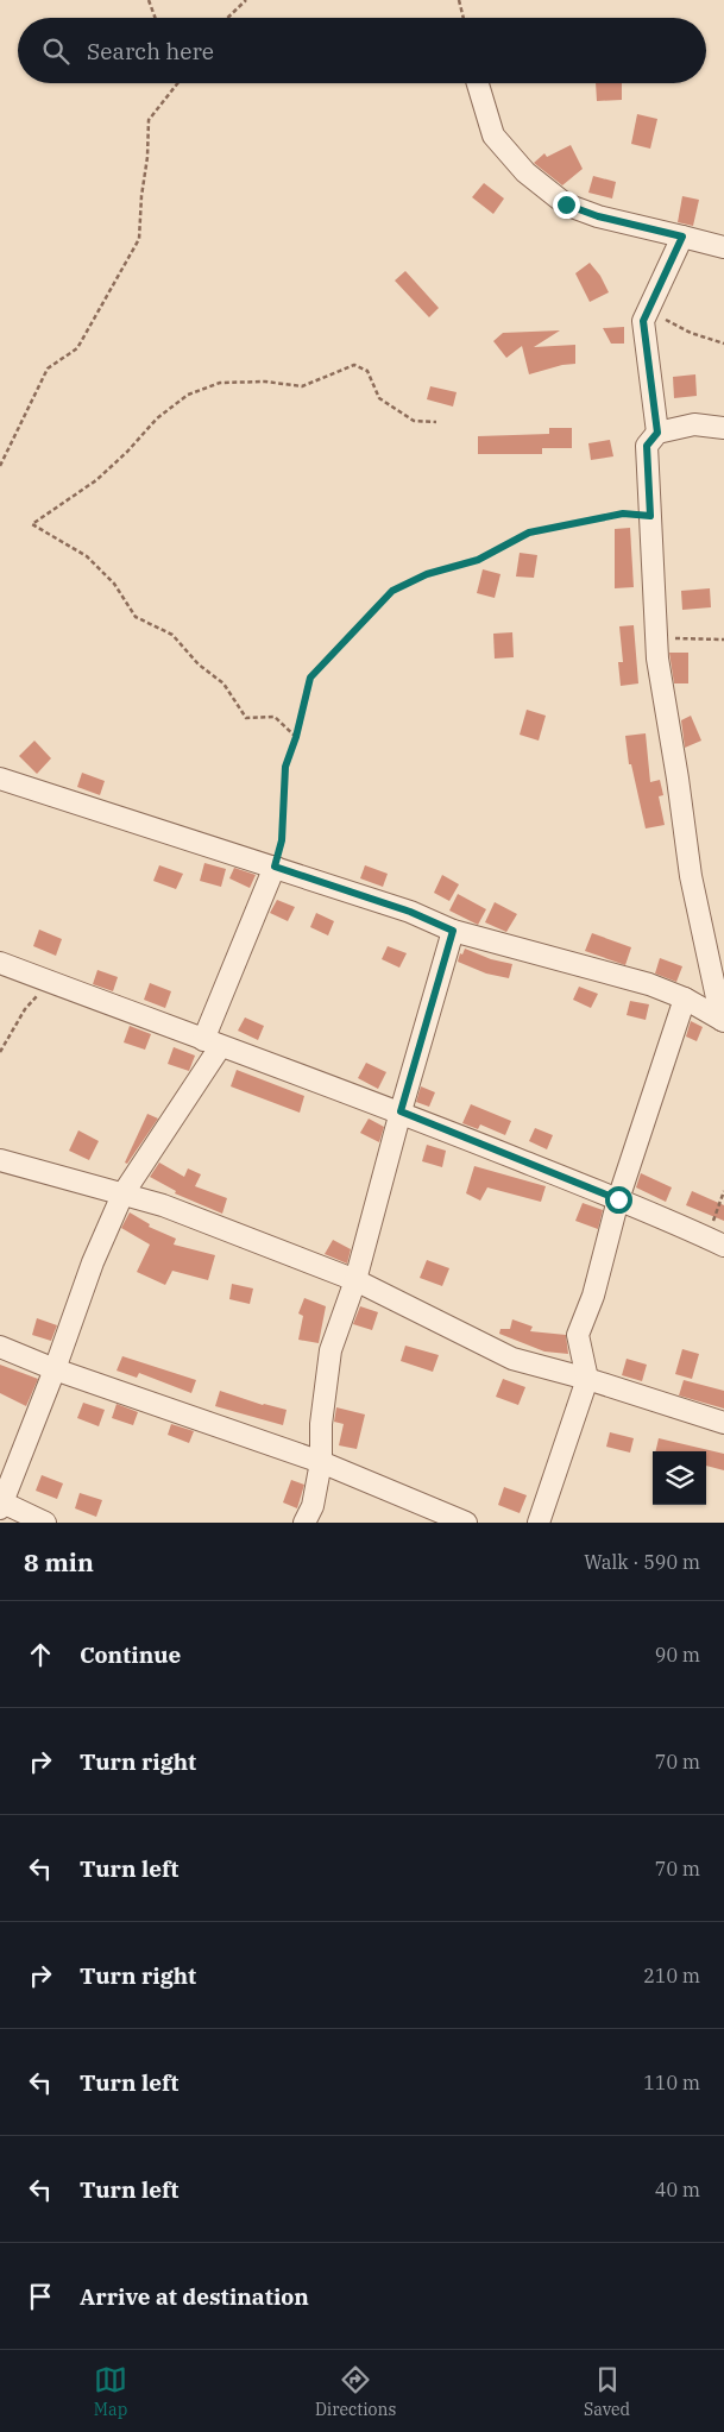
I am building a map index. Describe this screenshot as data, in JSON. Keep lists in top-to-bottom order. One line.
{"page":{"search":"Search here","heading":["8 min","Walk · 590 m"],"list":[["Continue","90 m"],["Turn right","70 m"],["Turn left","70 m"],["Turn right","210 m"],["Turn left","110 m"],["Turn left","40 m"],"Arrive at destination"],"nav":["Map","Directions","Saved"]}}
